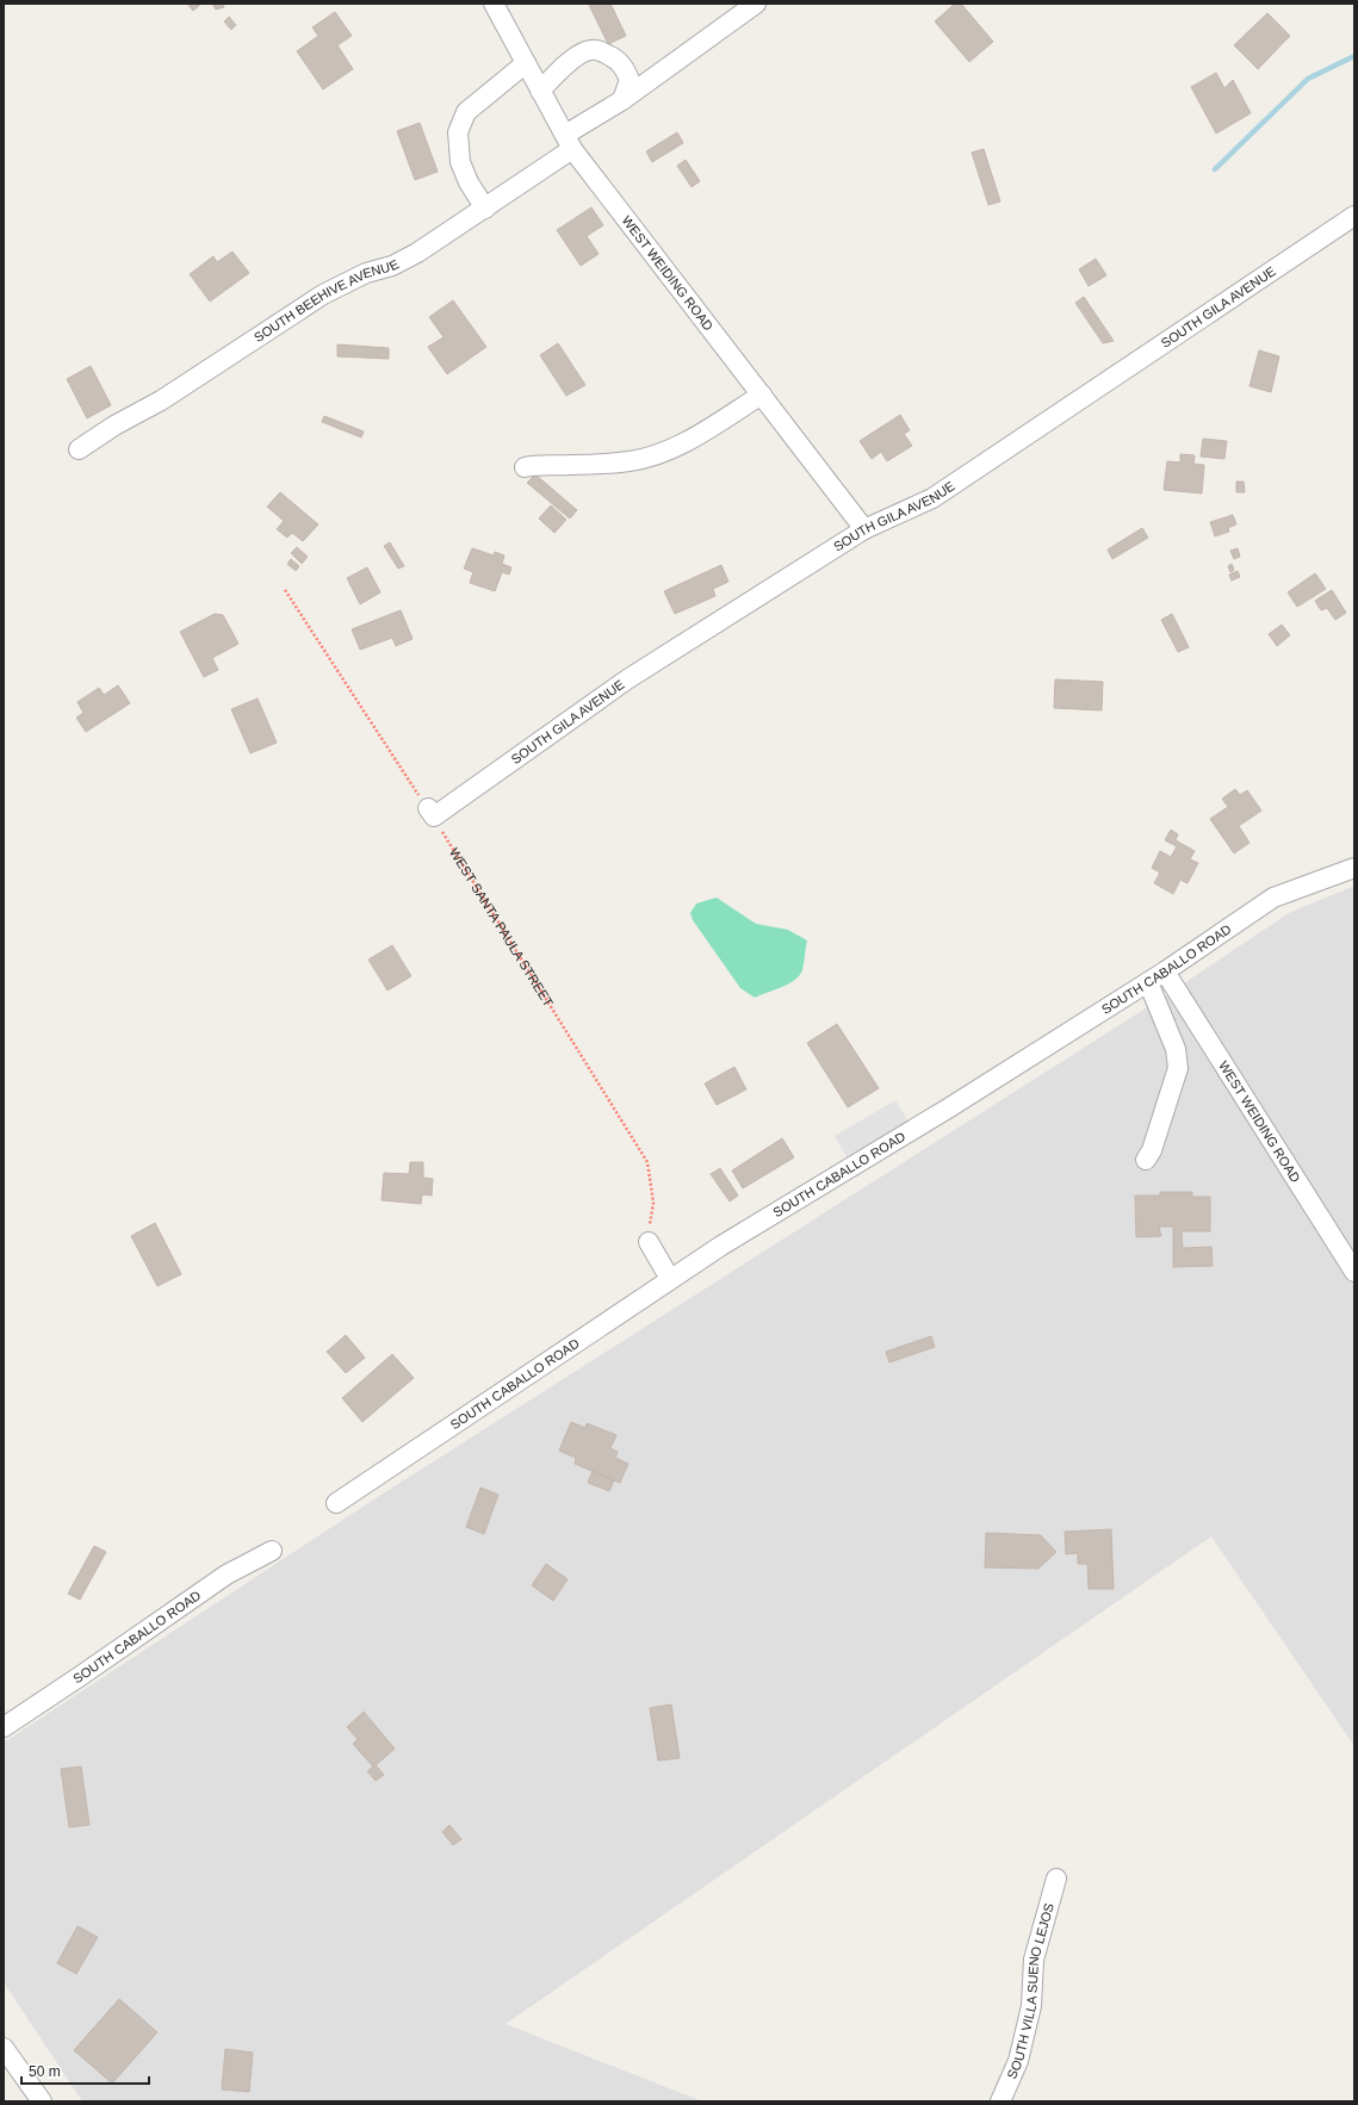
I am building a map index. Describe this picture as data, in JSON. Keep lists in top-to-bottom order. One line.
{"streets":{"street":["WEST WEIDING ROAD","SOUTH BEEHIVE AVENUE","SOUTH GILA AVENUE","SOUTH CABALLO ROAD","SOUTH VILLA SUENO LEJOS"],"path":["WEST SANTA PAULA STREET"]},"crossings":[["WEST WEIDING ROAD","SOUTH BEEHIVE AVENUE"],["WEST WEIDING ROAD","SOUTH GILA AVENUE"],["WEST WEIDING ROAD","SOUTH CABALLO ROAD"],["SOUTH GILA AVENUE","WEST SANTA PAULA STREET"]],"scale_bar":"50 m"}
